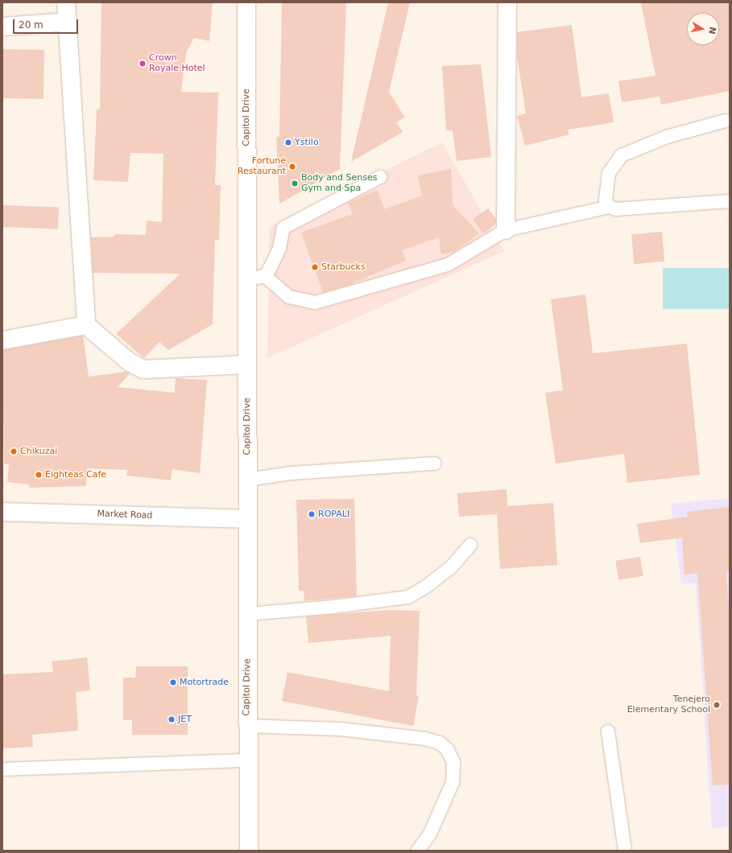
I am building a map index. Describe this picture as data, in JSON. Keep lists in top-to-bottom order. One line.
{"streets":{"street":["Capitol Drive","Market Road"]},"crossings":[["Capitol Drive","Market Road"]],"places":["Crown Royale Hotel","Ystilo","Fortune Restaurant","Body and Senses Gym and Spa","Starbucks","Chikuzai","Eighteas Cafe","ROPALI","Motortrade","Tenejero Elementary School","JET"],"scale_bar":"20 m","north":"right"}
